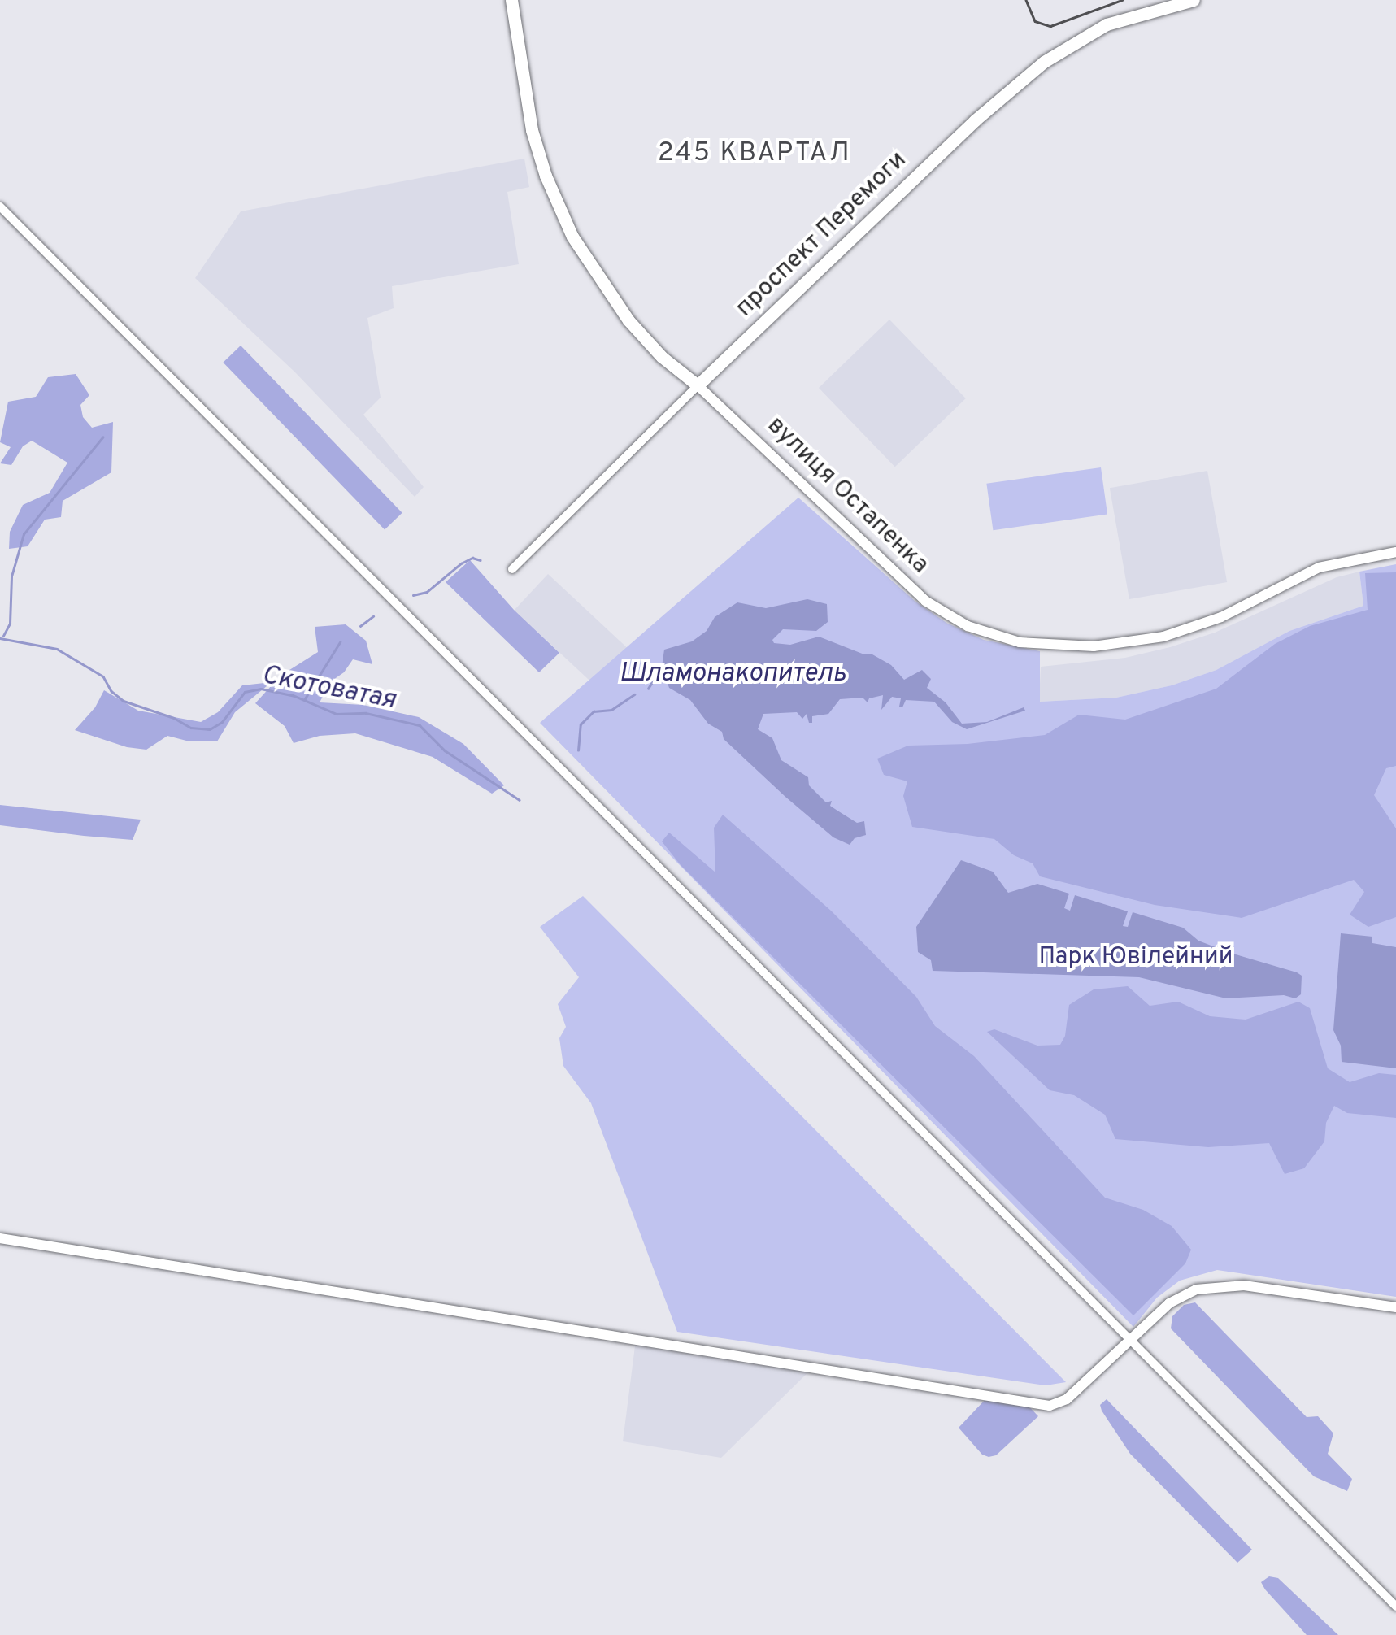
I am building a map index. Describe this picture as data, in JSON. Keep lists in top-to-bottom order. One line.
{"streets":{"main road":["проспект Перемоги","вулиця Остапенка"]},"crossings":[["проспект Перемоги","вулиця Остапенка"]],"districts":["245 КВАРТАЛ"],"water":["Шламонакопитель","Скотоватая"],"parks":["Парк Ювілейний"]}
